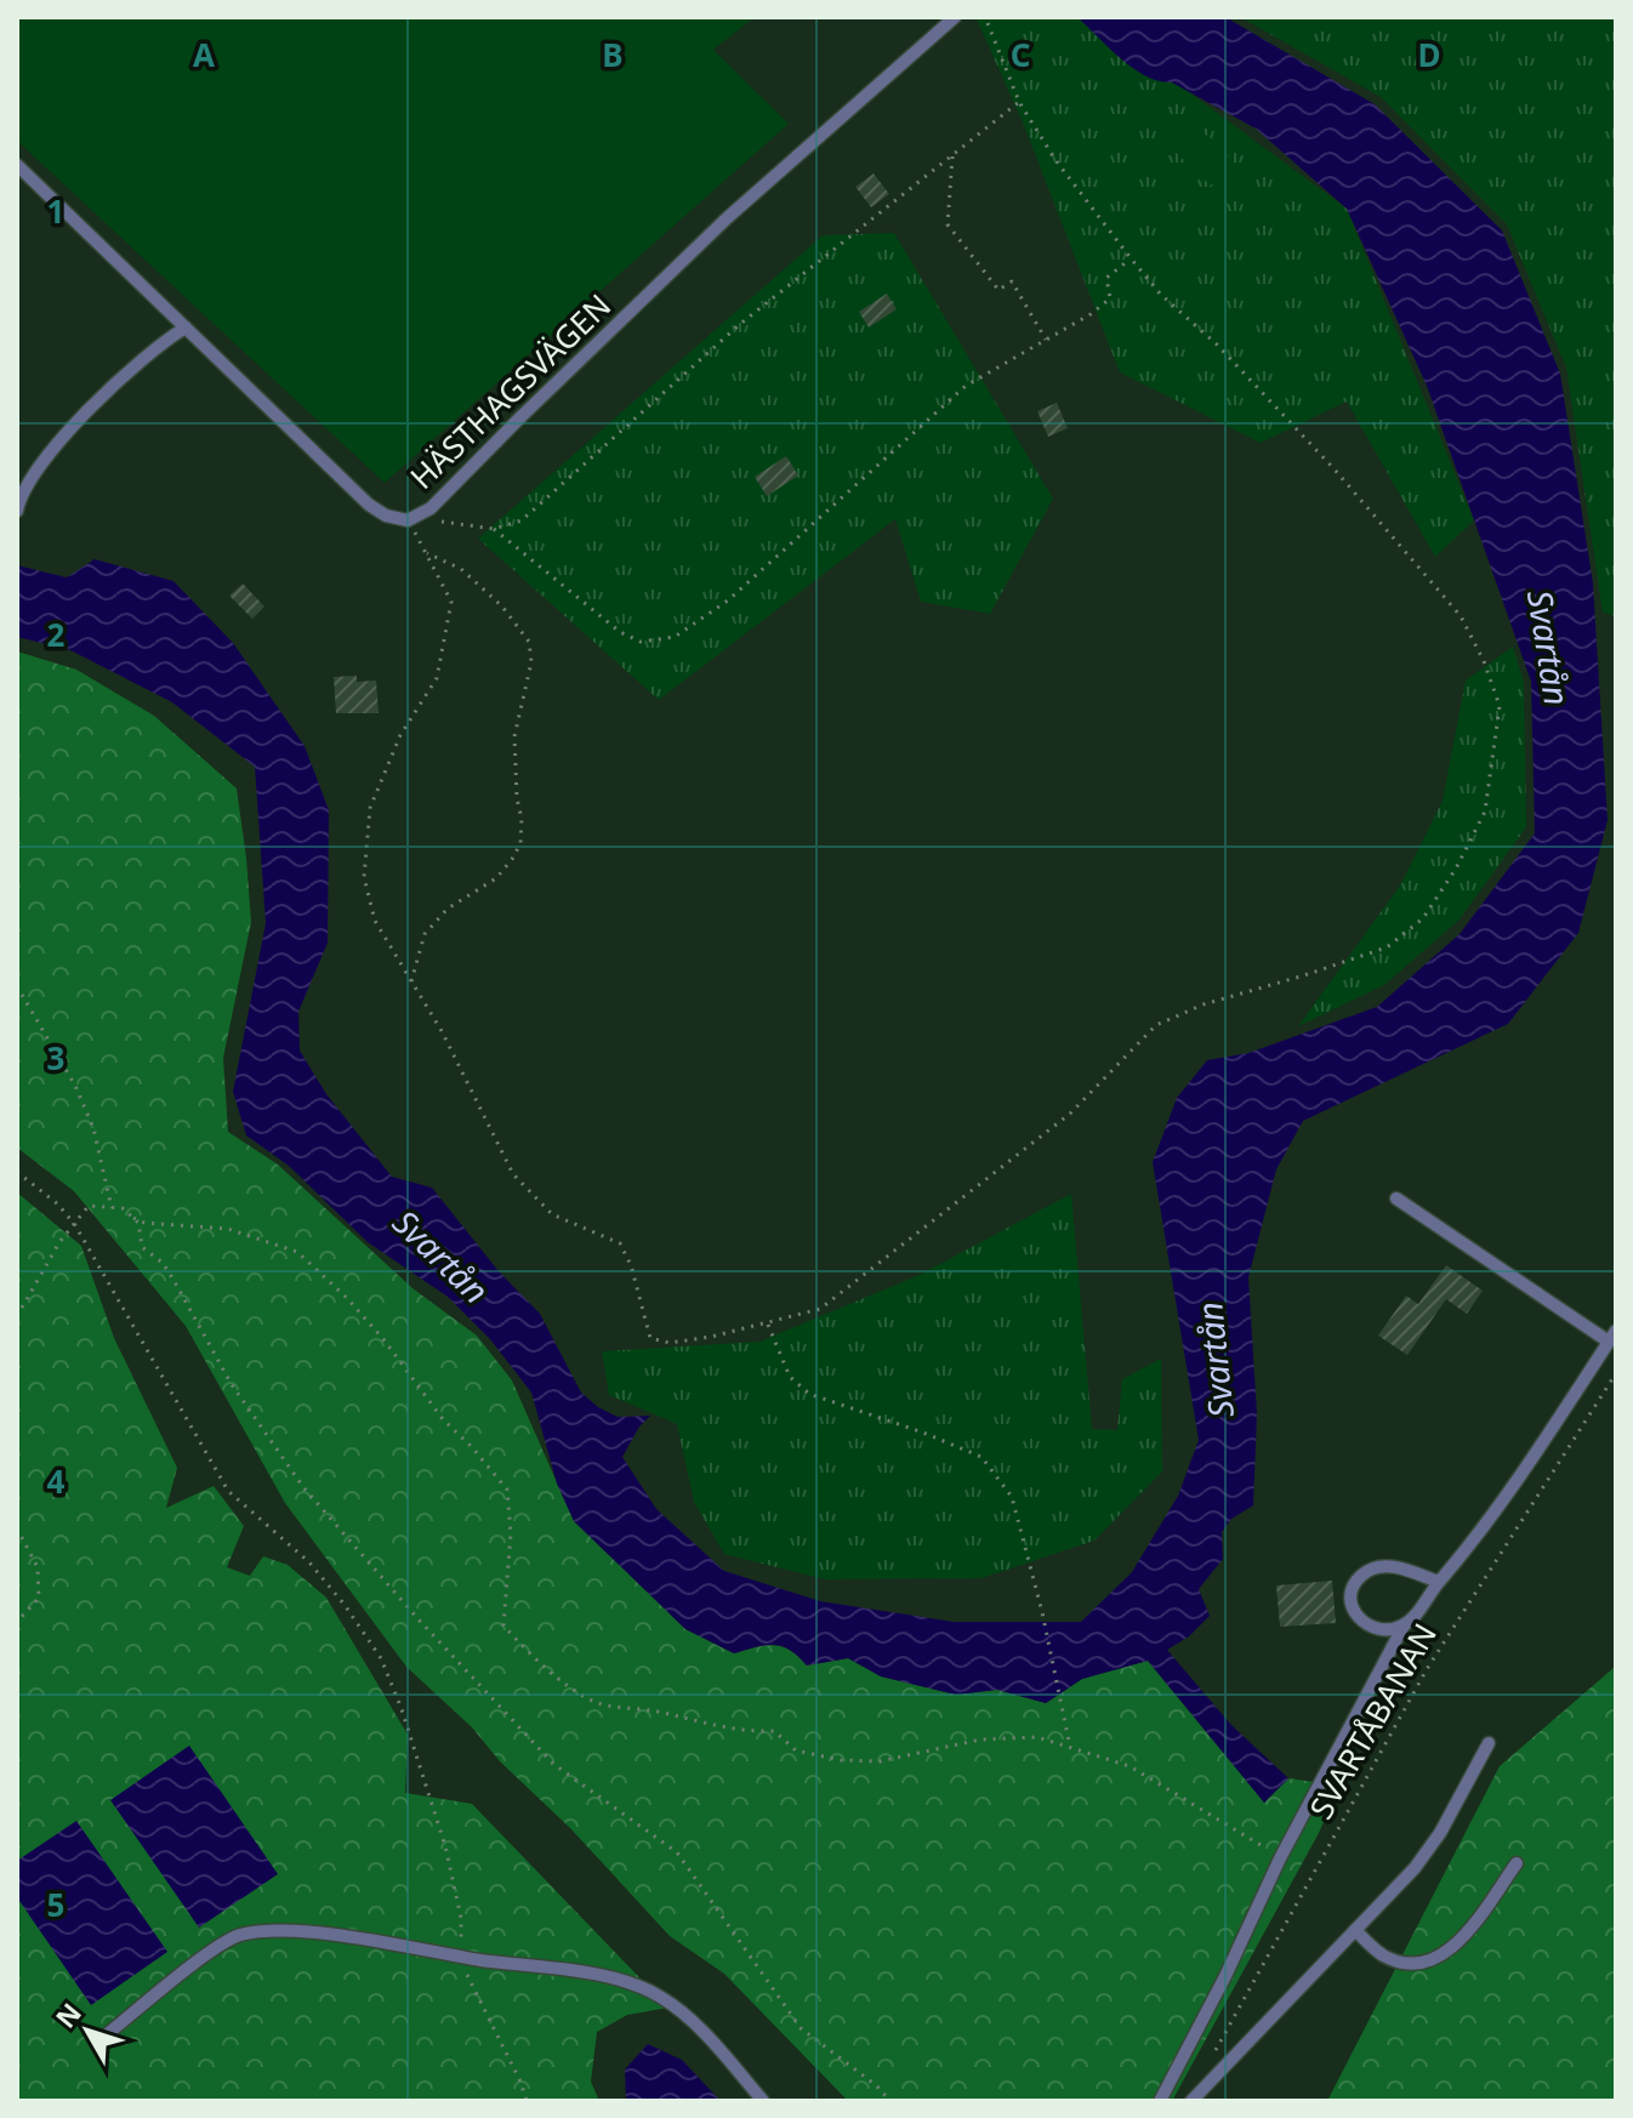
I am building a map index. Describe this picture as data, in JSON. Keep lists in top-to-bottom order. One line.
{"streets":{"lane":["HÄSTHAGSVÄGEN"],"path":["SVARTÅBANAN"]},"water":["Svartån"],"north":"top left","grid":{"columns":["A","B","C","D"],"rows":["1","2","3","4","5"]}}
